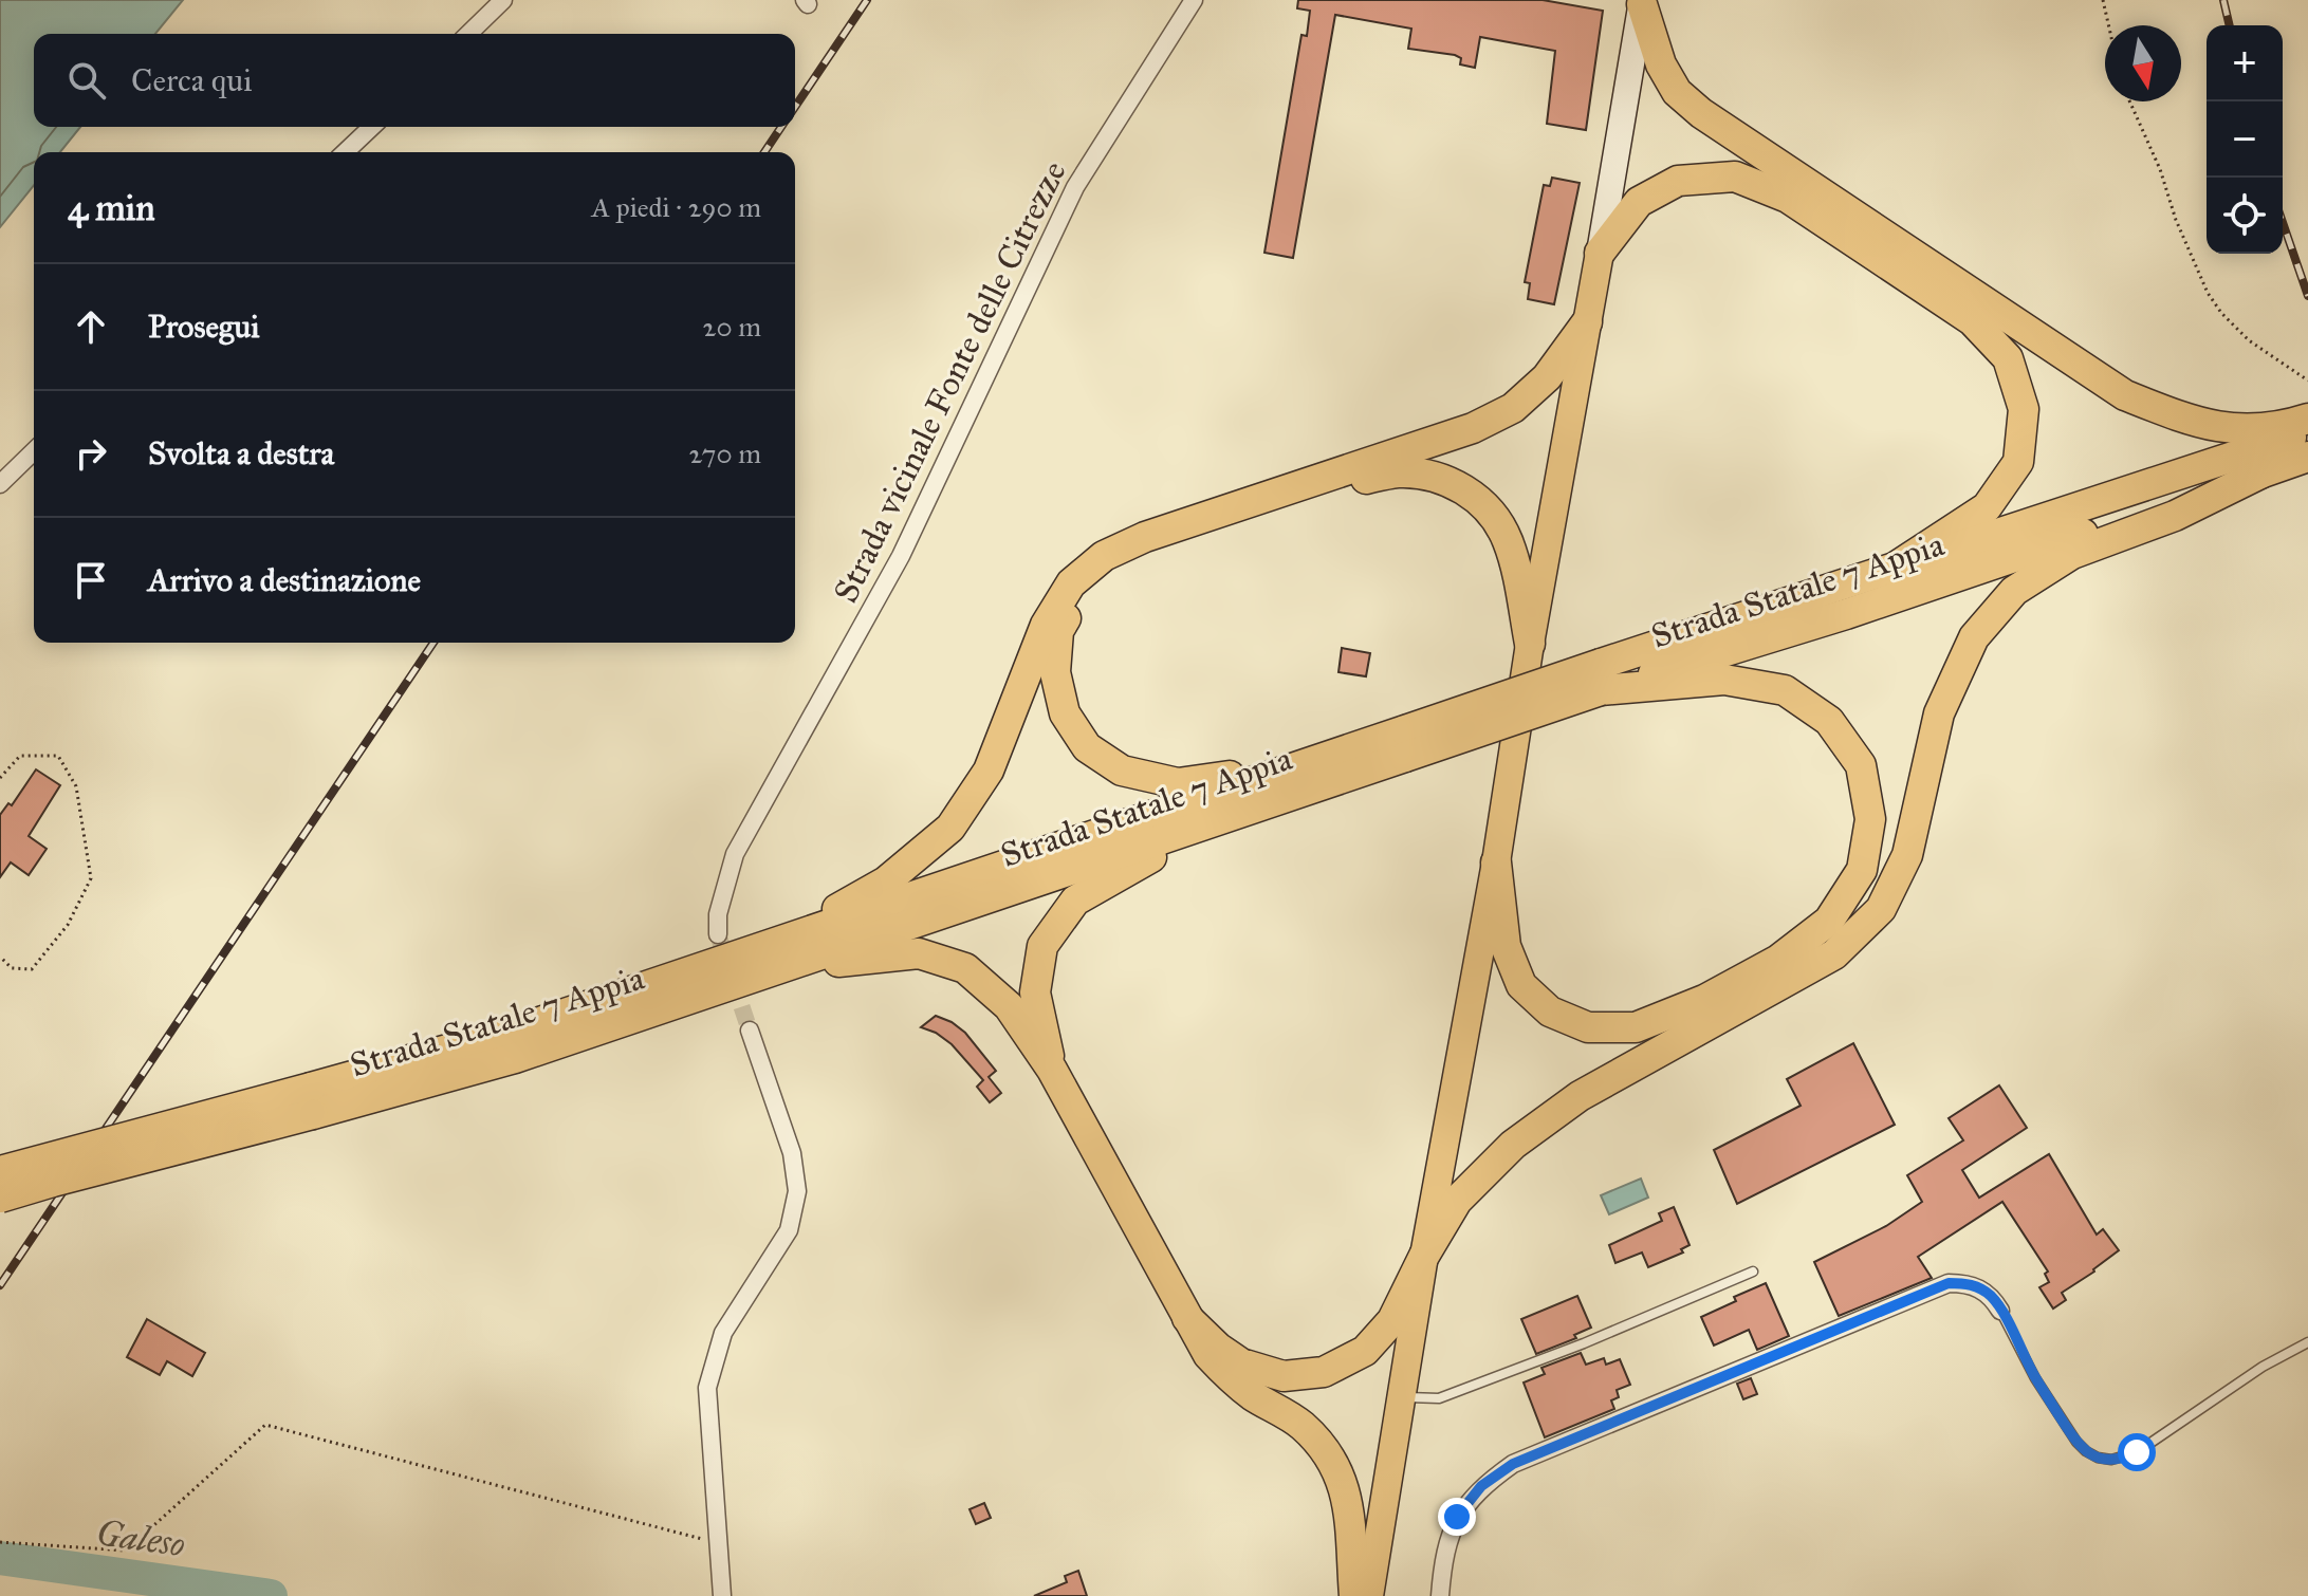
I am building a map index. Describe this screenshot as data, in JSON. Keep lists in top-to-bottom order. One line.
{"streets":{"highway":["Strada Statale 7 Appia"],"street":["Strada vicinale Fonte delle Citrezze"]},"water":["Galeso"],"north":"bottom","page":{"map_buttons":["+","−"],"search":"Cerca qui","heading":["4 min","A piedi · 290 m"],"list":[["Prosegui","20 m"],["Svolta a destra","270 m"],"Arrivo a destinazione"]}}
